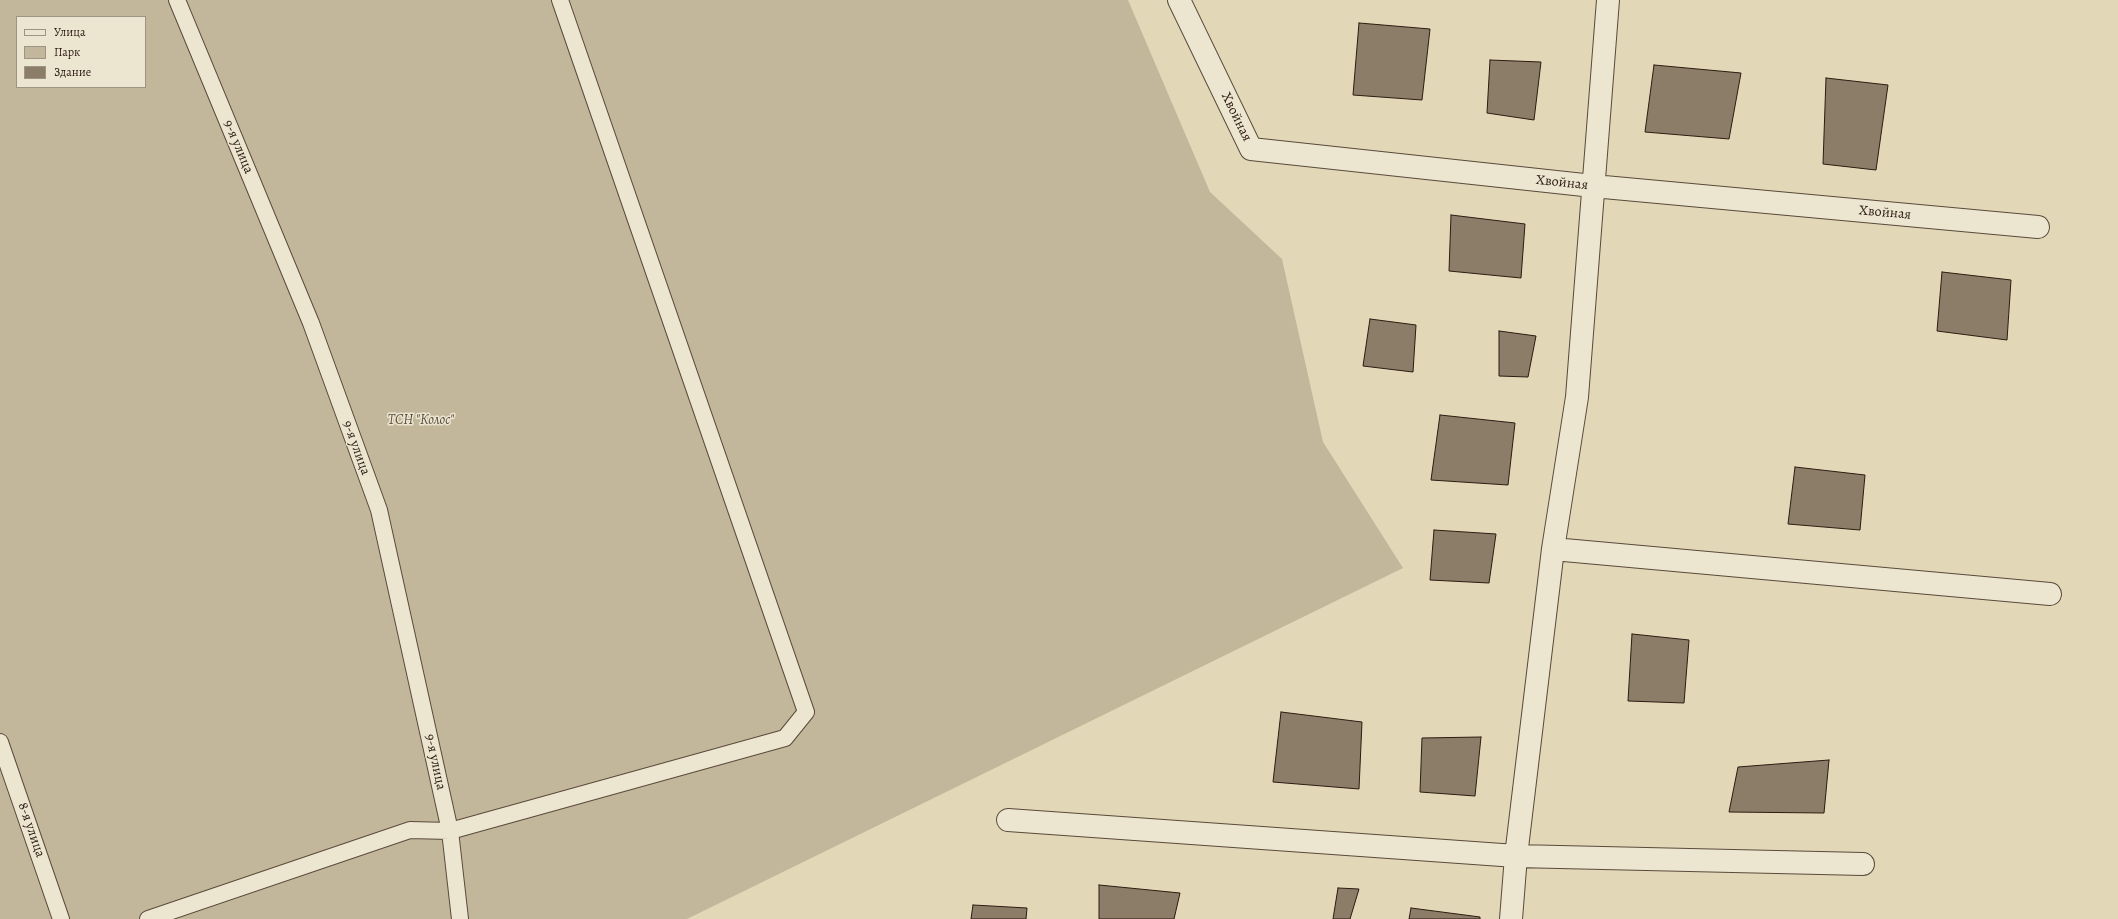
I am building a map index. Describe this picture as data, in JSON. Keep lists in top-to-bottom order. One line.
{"streets":{"street":["Хвойная"],"lane":["9-я улица","8-я улица"]},"parks":["ТСН \"Колос\""],"legend":["Улица","Парк","Здание"]}
